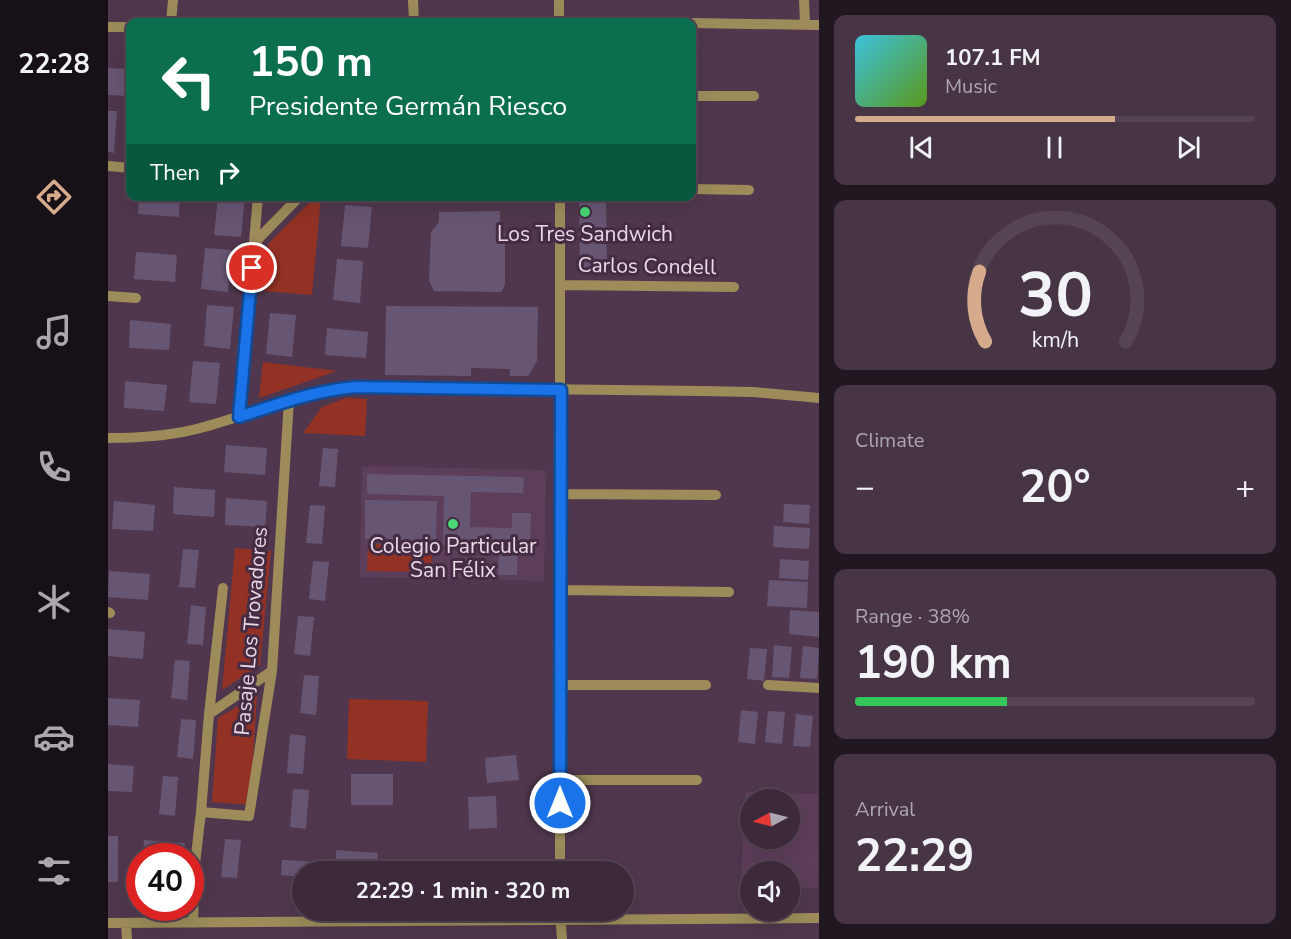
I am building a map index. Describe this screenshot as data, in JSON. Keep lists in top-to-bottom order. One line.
{"streets":{"street":["Carlos Condell","Pasaje Los Trovadores"]},"places":["Los Tres Sandwich","Colegio Particular San Félix"],"north":"left","page":{"tabs":"22:28","turn":["150 m","Presidente Germán Riesco"],"song":["107.1 FM","Music"],"then":"Then","tile":["Climate",["Range · 38%","190 km"],["Arrival","22:29"]],"heat":["−","20°","+"],"limit":"40","trip":"22:29 · 1 min · 320 m","gauge":["30","km/h"]}}
